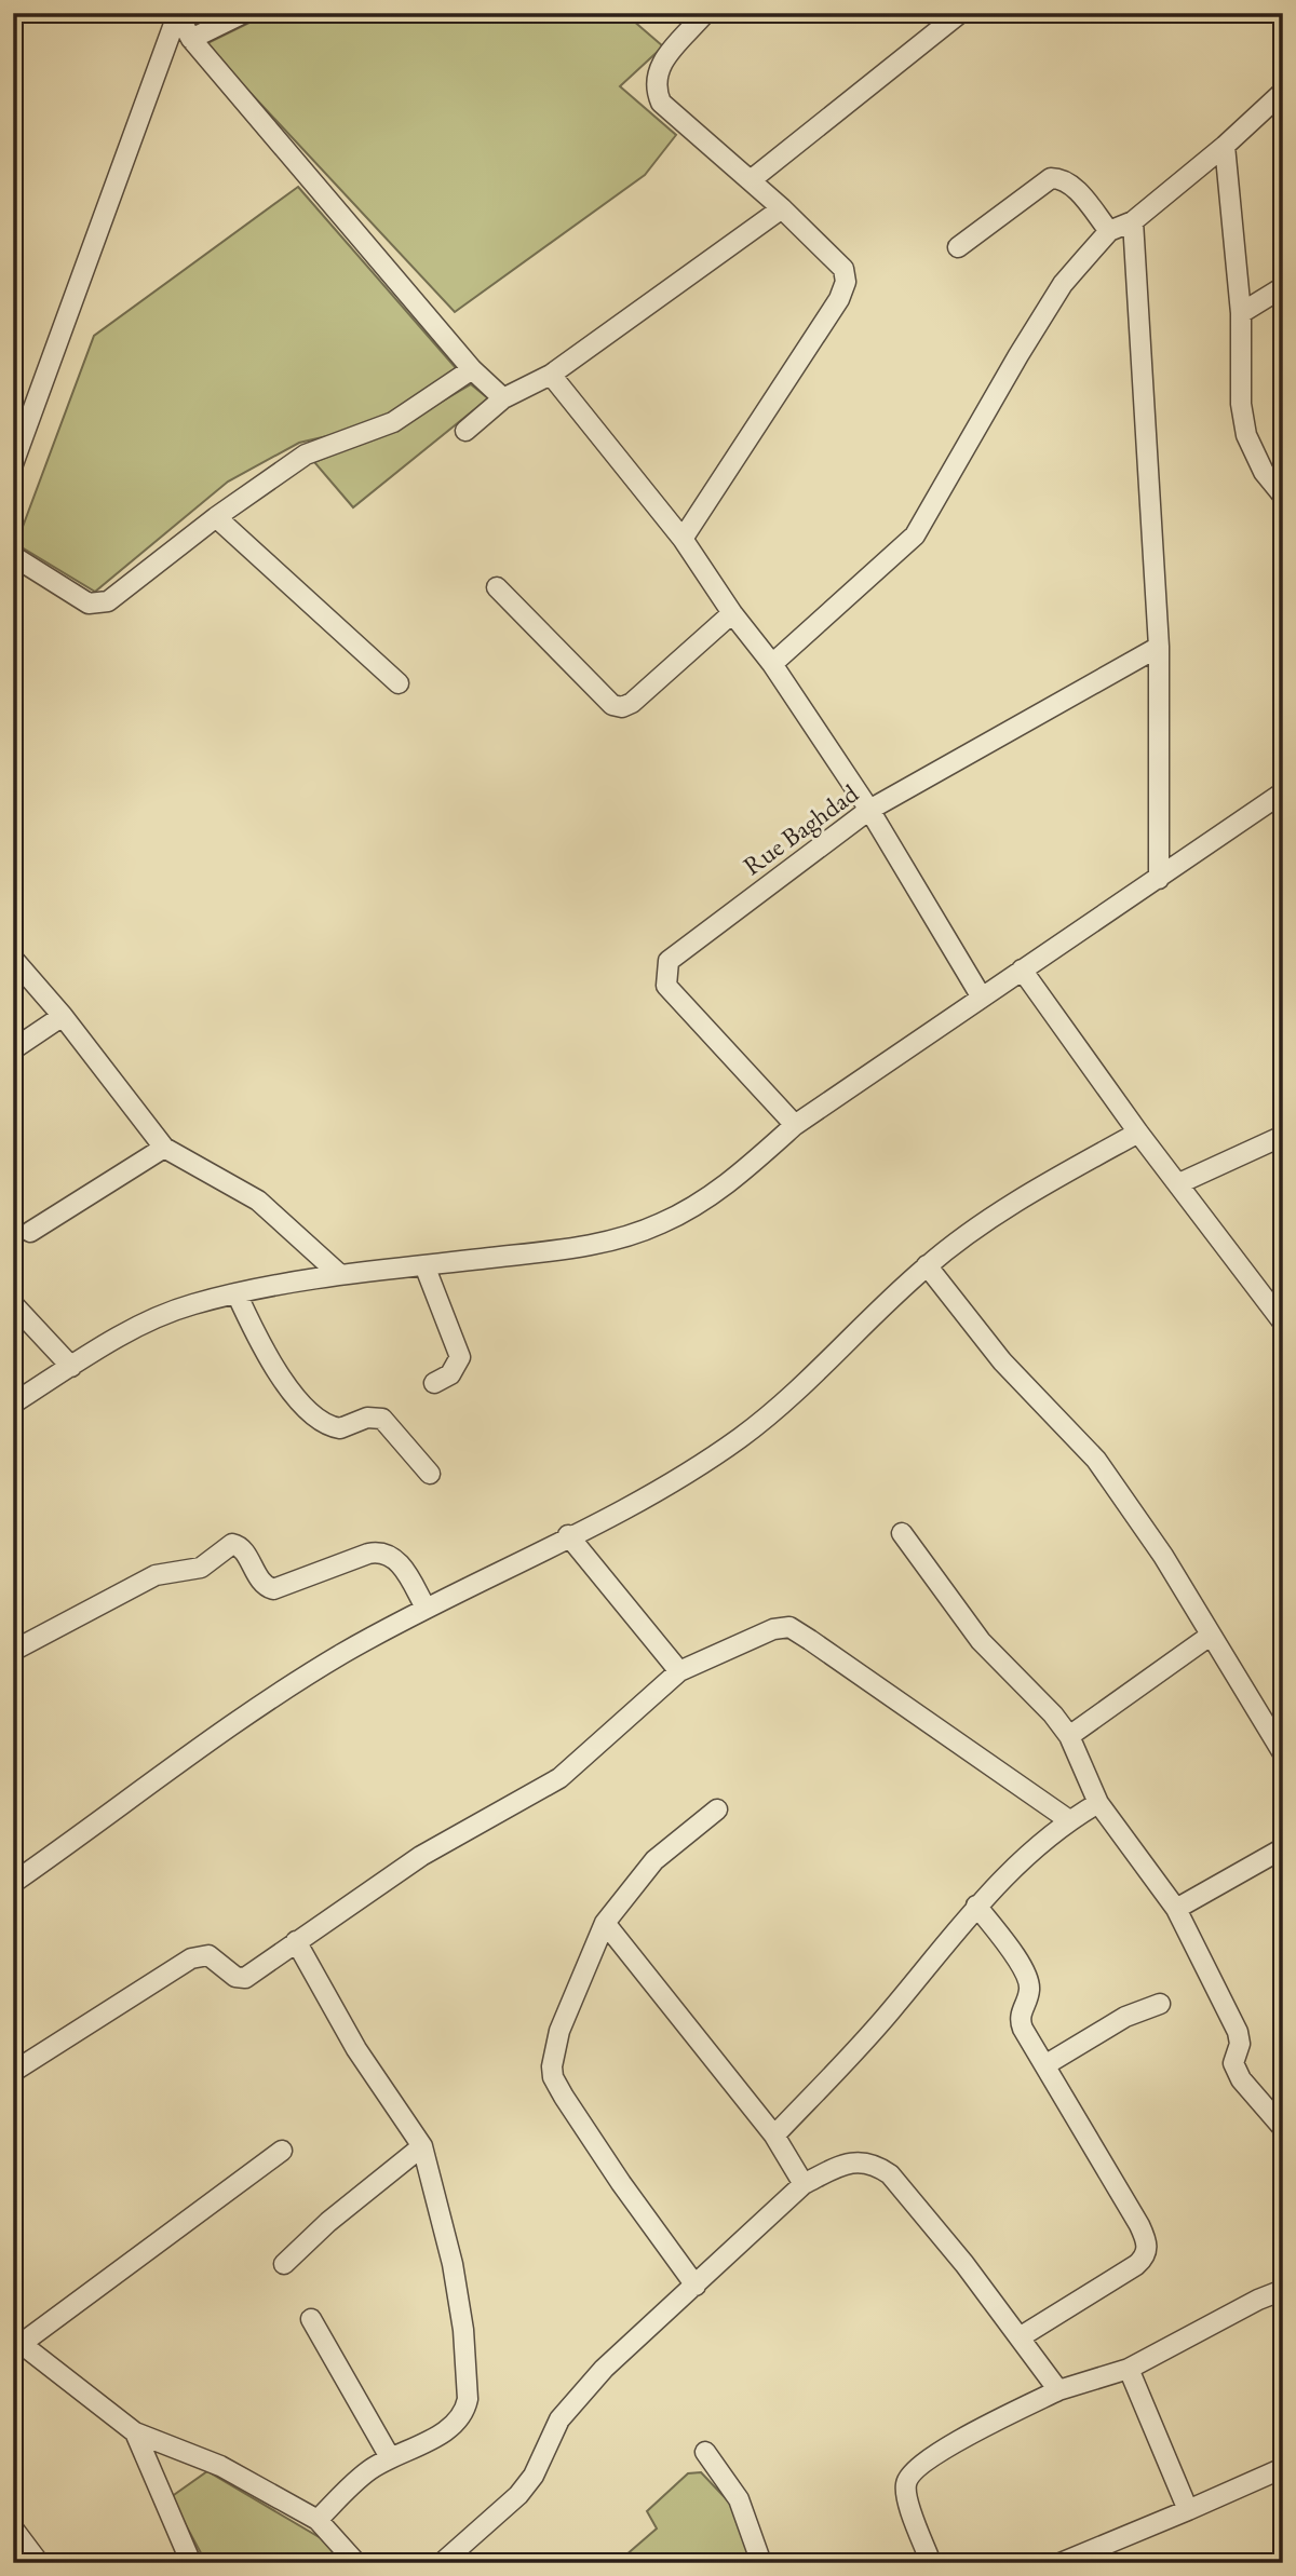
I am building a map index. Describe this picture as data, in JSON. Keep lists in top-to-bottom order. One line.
{"streets":{"street":["Rue Baghdad"]}}
